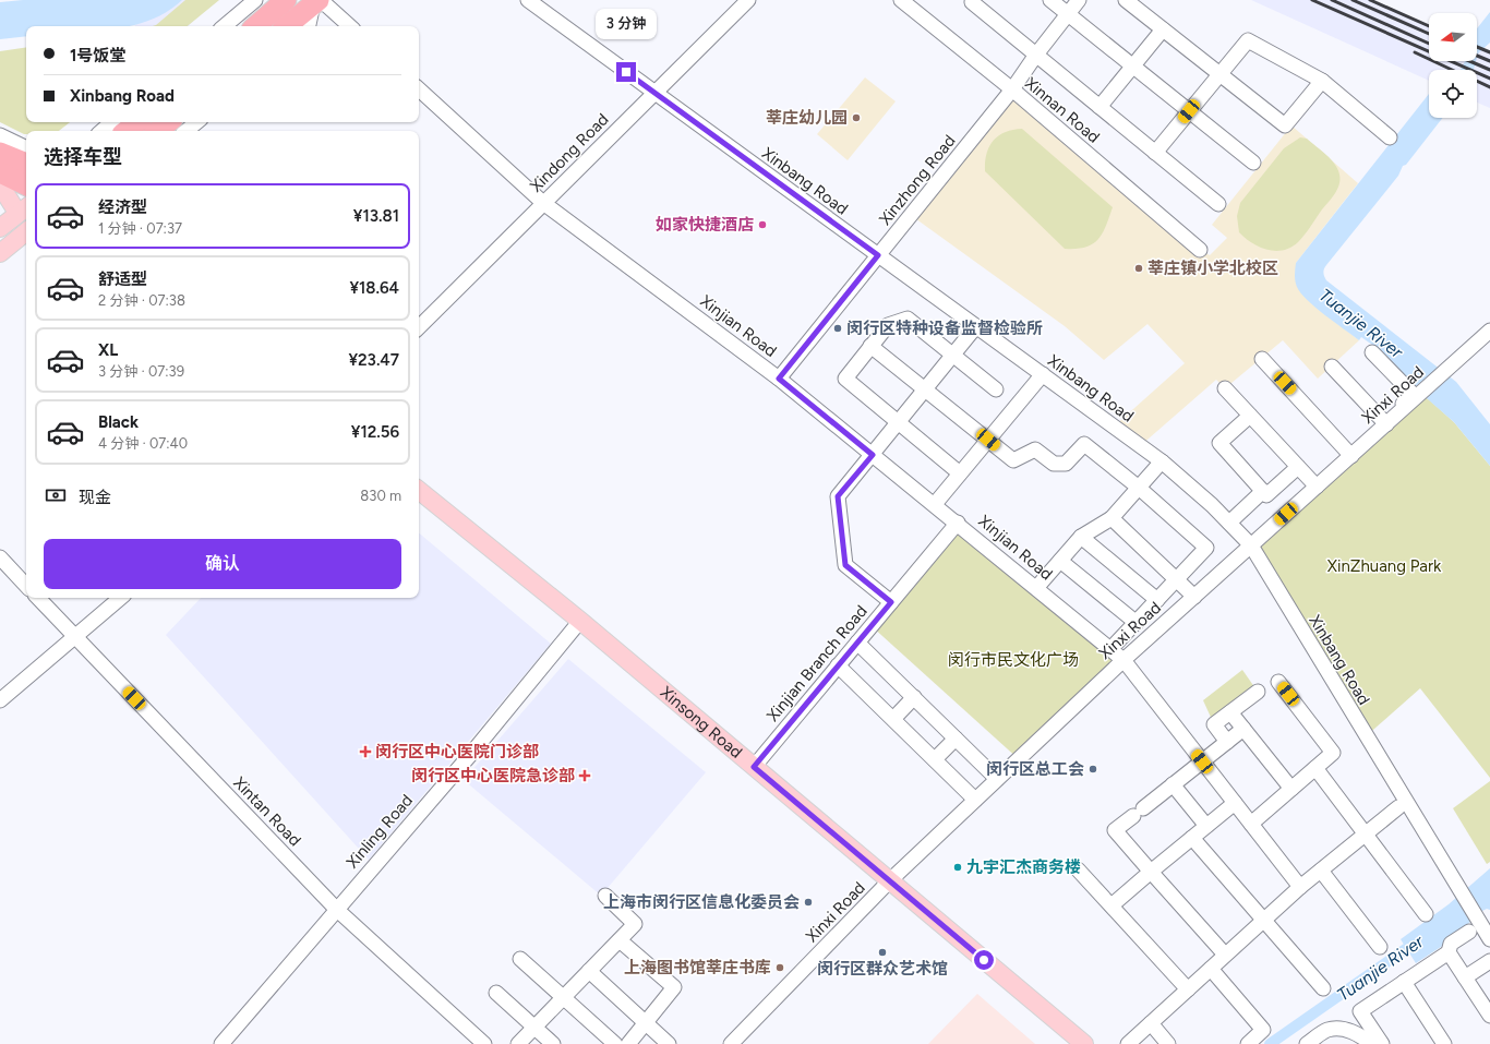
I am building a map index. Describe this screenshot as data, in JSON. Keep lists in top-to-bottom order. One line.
{"streets":{"main road":["Xinsong Road"],"street":["Xinnan Road","Xindong Road","Xinzhong Road","Xinbang Road","Xinjian Road","Xinxi Road","Xinjian Branch Road","Xintan Road","Xinling Road"]},"crossings":[["Xinnan Road","Xinzhong Road"],["Xindong Road","Xinbang Road"],["Xindong Road","Xinjian Road"],["Xinzhong Road","Xinbang Road"],["Xinzhong Road","Xinjian Road"],["Xinbang Road","Xinxi Road"],["Xinjian Road","Xinxi Road"],["Xinjian Road","Xinjian Branch Road"],["Xinxi Road","Xinsong Road"],["Xinjian Branch Road","Xinsong Road"],["Xinsong Road","Xinling Road"],["Xintan Road","Xinling Road"]],"water":["Tuanjie River"],"parks":["XinZhuang Park","闵行市民文化广场"],"places":{"other":["莘庄幼儿园","如家快捷酒店","莘庄镇小学北校区","闵行区特种设备监督检验所","闵行区总工会","九宇汇杰商务楼","上海市闵行区信息化委员会","闵行区群众艺术馆","上海图书馆莘庄书库"],"health":["闵行区中心医院门诊部","闵行区中心医院急诊部"]},"north":"left","page":{"bubble":"3 分钟","banner":["1号饭堂","Xinbang Road"],"heading":"选择车型","list":[{"name":"经济型","note":"1 分钟 · 07:37","value":"¥13.81"},{"name":"舒适型","note":"2 分钟 · 07:38","value":"¥18.64"},{"name":"XL","note":"3 分钟 · 07:39","value":"¥23.47"},{"name":"Black","note":"4 分钟 · 07:40","value":"¥12.56"}],"pay":["现金","830 m"],"buttons":"确认"}}
